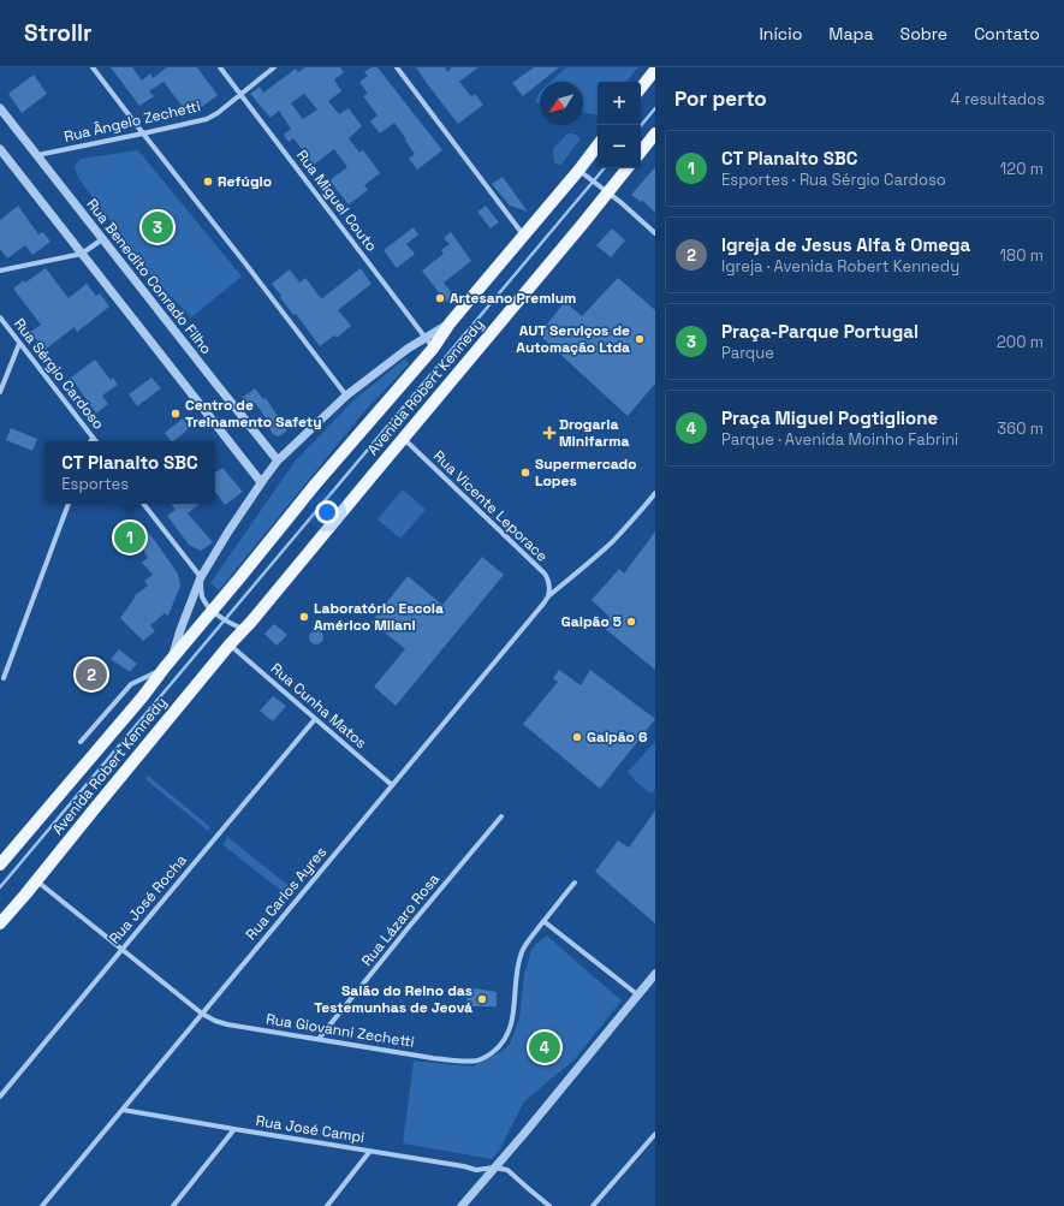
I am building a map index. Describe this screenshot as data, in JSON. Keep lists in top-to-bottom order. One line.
{"streets":{"main road":["Avenida Robert Kennedy"],"street":["Rua Ângelo Zechetti","Rua Miguel Couto","Rua Benedito Conrado Filho","Rua Sérgio Cardoso","Rua Vicente Leporace","Rua Cunha Matos","Rua Carlos Ayres","Rua José Rocha","Rua Lázaro Rosa","Rua Giovanni Zechetti","Rua José Campi"]},"crossings":[["Rua Ângelo Zechetti","Rua Miguel Couto"],["Rua Ângelo Zechetti","Rua Benedito Conrado Filho"],["Rua Miguel Couto","Avenida Robert Kennedy"],["Rua Benedito Conrado Filho","Avenida Robert Kennedy"],["Avenida Robert Kennedy","Rua Vicente Leporace"],["Avenida Robert Kennedy","Rua Cunha Matos"],["Avenida Robert Kennedy","Rua Giovanni Zechetti"],["Rua Vicente Leporace","Rua Carlos Ayres"],["Rua Cunha Matos","Rua Carlos Ayres"],["Rua Cunha Matos","Rua José Rocha"],["Rua Carlos Ayres","Rua Giovanni Zechetti"],["Rua Carlos Ayres","Rua José Campi"],["Rua José Rocha","Rua Giovanni Zechetti"],["Rua Lázaro Rosa","Rua Giovanni Zechetti"]],"places":{"other":["Refúgio","Artesano Premium","AUT Serviços de Automação Ltda","Centro de Treinamento Safety","Supermercado Lopes","Laboratório Escola Américo Milani","Galpão 5","Galpão 6","Salão do Reino das Testemunhas de Jeová"],"health":["Drogaria Minifarma"]},"north":"bottom left","page":{"header":"Strollr","nav":["Início","Mapa","Sobre","Contato"],"heading":["Por perto","4 resultados"],"map_buttons":["+","−"],"list":[{"mark":"1","name":"CT Planalto SBC","note":"Esportes · Rua Sérgio Cardoso","value":"120 m"},{"mark":"2","name":"Igreja de Jesus Alfa & Omega","note":"Igreja · Avenida Robert Kennedy","value":"180 m"},{"mark":"3","name":"Praça-Parque Portugal","note":"Parque","value":"200 m"},{"mark":"4","name":"Praça Miguel Pogtiglione","note":"Parque · Avenida Moinho Fabrini","value":"360 m"}],"pins":["3","1","2","4"],"popup":["CT Planalto SBC","Esportes"]}}
